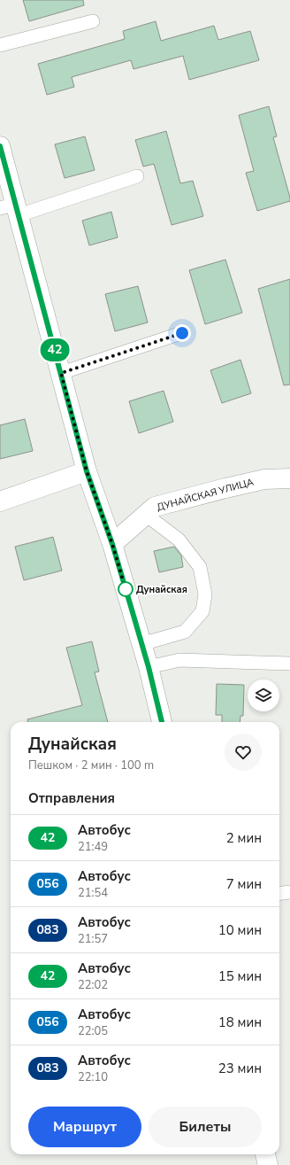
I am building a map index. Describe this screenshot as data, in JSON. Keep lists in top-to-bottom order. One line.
{"streets":{"street":["ДУНАЙСКАЯ УЛИЦА"]},"places":["Дунайская"],"lines":["bus line 42"],"page":{"on_map":"42","heading":[["Дунайская","Пешком · 2 мин · 100 m"],"Отправления"],"list":[{"mark":"42","name":"Автобус","note":"21:49","value":"2 мин"},{"mark":"056","name":"Автобус","note":"21:54","value":"7 мин"},{"mark":"083","name":"Автобус","note":"21:57","value":"10 мин"},{"mark":"42","name":"Автобус","note":"22:02","value":"15 мин"},{"mark":"056","name":"Автобус","note":"22:05","value":"18 мин"},{"mark":"083","name":"Автобус","note":"22:10","value":"23 мин"}],"buttons":["Маршрут","Билеты"]}}
